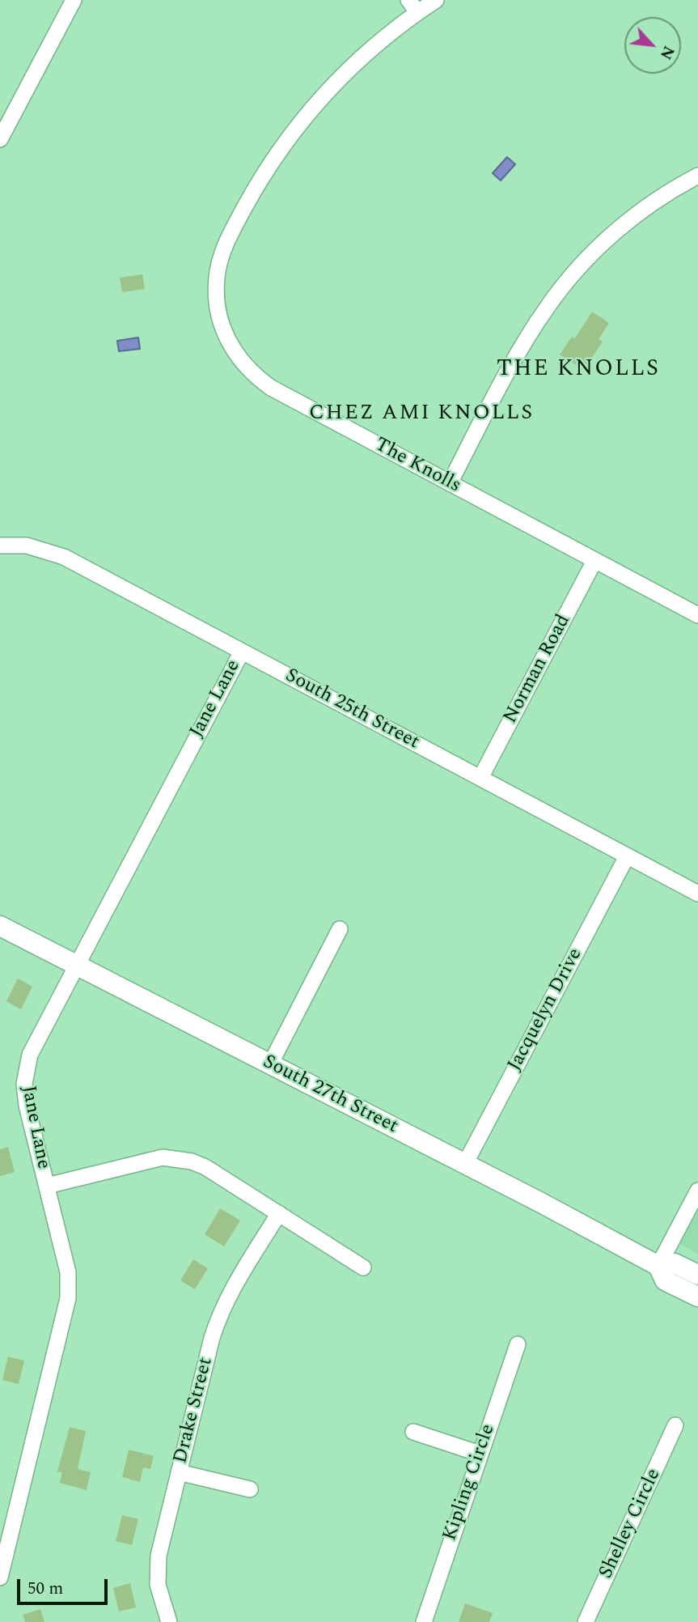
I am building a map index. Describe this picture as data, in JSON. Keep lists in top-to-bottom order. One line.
{"streets":{"main road":["South 27th Street"],"street":["The Knolls","Norman Road","Jane Lane","South 25th Street","Jacquelyn Drive","Drake Street","Kipling Circle","Shelley Circle"]},"crossings":[["The Knolls","Norman Road"],["Norman Road","South 25th Street"],["Jane Lane","South 25th Street"],["Jane Lane","South 27th Street"],["South 25th Street","Jacquelyn Drive"],["Jacquelyn Drive","South 27th Street"]],"districts":["THE KNOLLS","CHEZ AMI KNOLLS"],"scale_bar":"50 m","north":"bottom right"}
